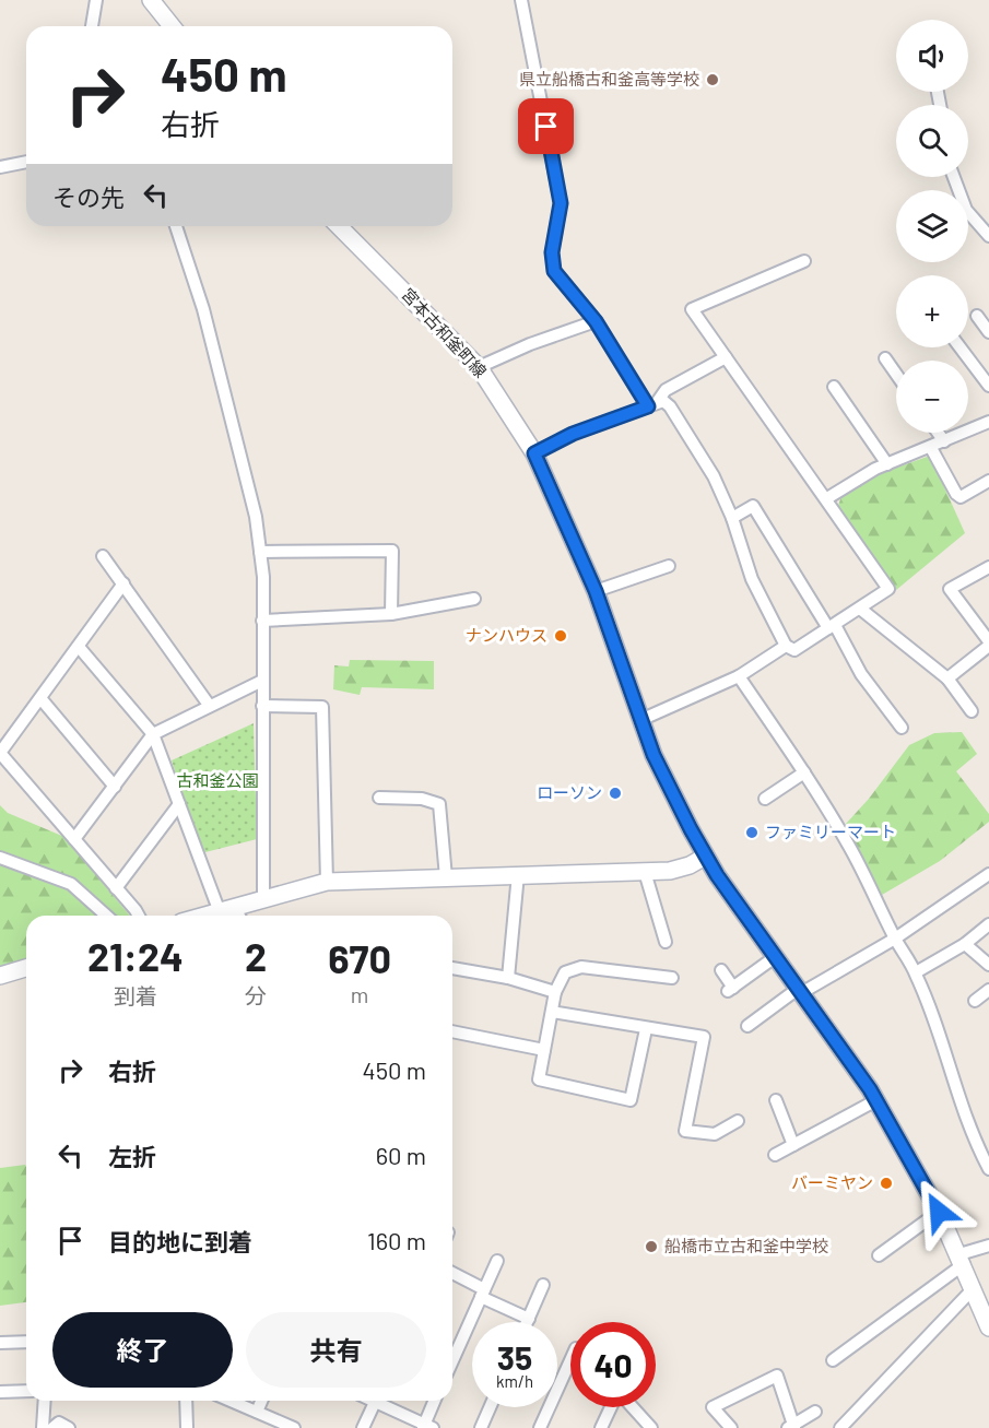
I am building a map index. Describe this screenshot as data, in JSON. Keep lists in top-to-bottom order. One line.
{"streets":{"street":["宮本古和釜町線"]},"parks":["古和釜公園"],"places":["県立船橋古和釜高等学校","ナンハウス","ローソン","ファミリーマート","バーミヤン","船橋市立古和釜中学校"],"page":{"map_buttons":["+","−"],"turn":["450 m","右折"],"then":"その先","eta":["21:24","到着","2","分","670","m"],"list":[{"name":"右折","value":"450 m"},{"name":"左折","value":"60 m"},{"name":"目的地に到着","value":"160 m"}],"buttons":["終了","共有"],"speed":"35 km/h","limit":"40"}}
